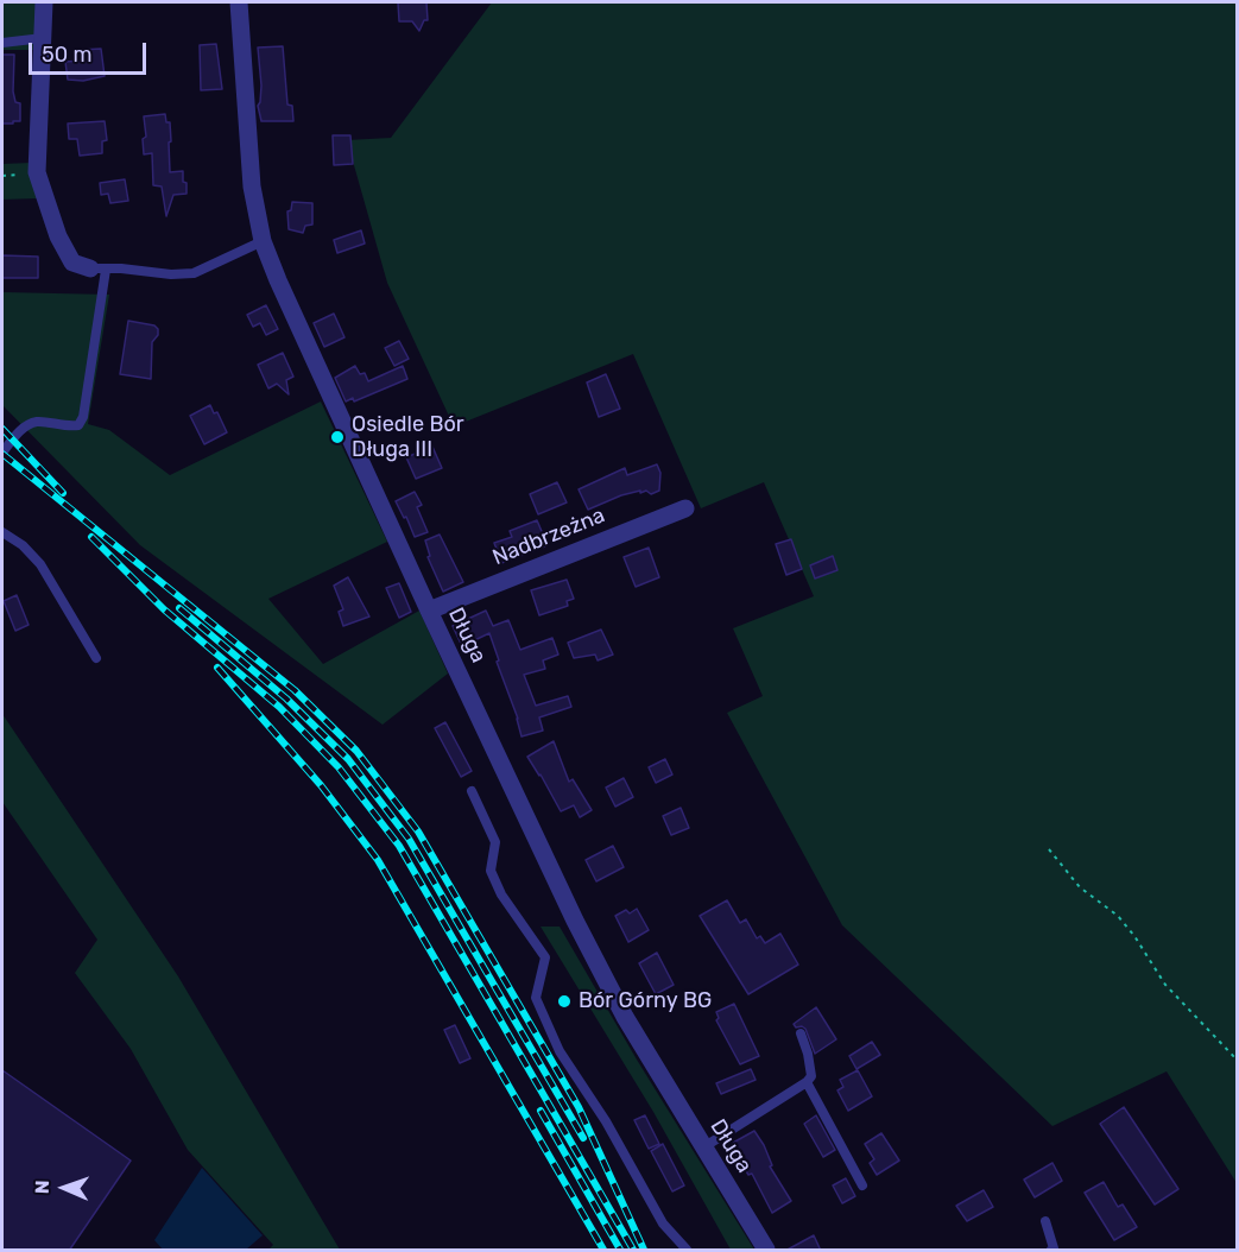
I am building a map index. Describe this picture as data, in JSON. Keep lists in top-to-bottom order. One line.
{"streets":{"street":["Nadbrzeżna","Długa"]},"crossings":[["Nadbrzeżna","Długa"]],"places":["Osiedle Bór Długa III","Bór Górny BG"],"scale_bar":"50 m","north":"left"}
